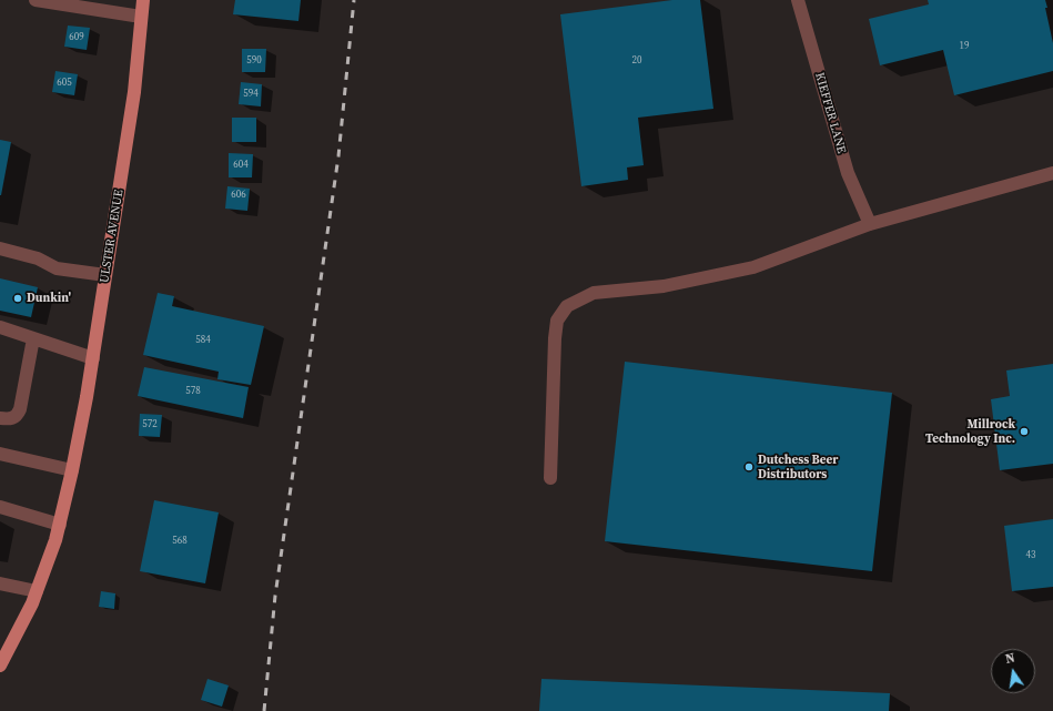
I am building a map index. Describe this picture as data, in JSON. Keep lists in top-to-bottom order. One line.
{"streets":{"main road":["ULSTER AVENUE"],"street":["KIEFFER LANE"]},"places":["Dunkin'","Millrock Technology Inc.","Dutchess Beer Distributors"],"house_numbers":["609","19","590","20","605","594","604","606","584","578","572","568","43"],"north":"top"}
